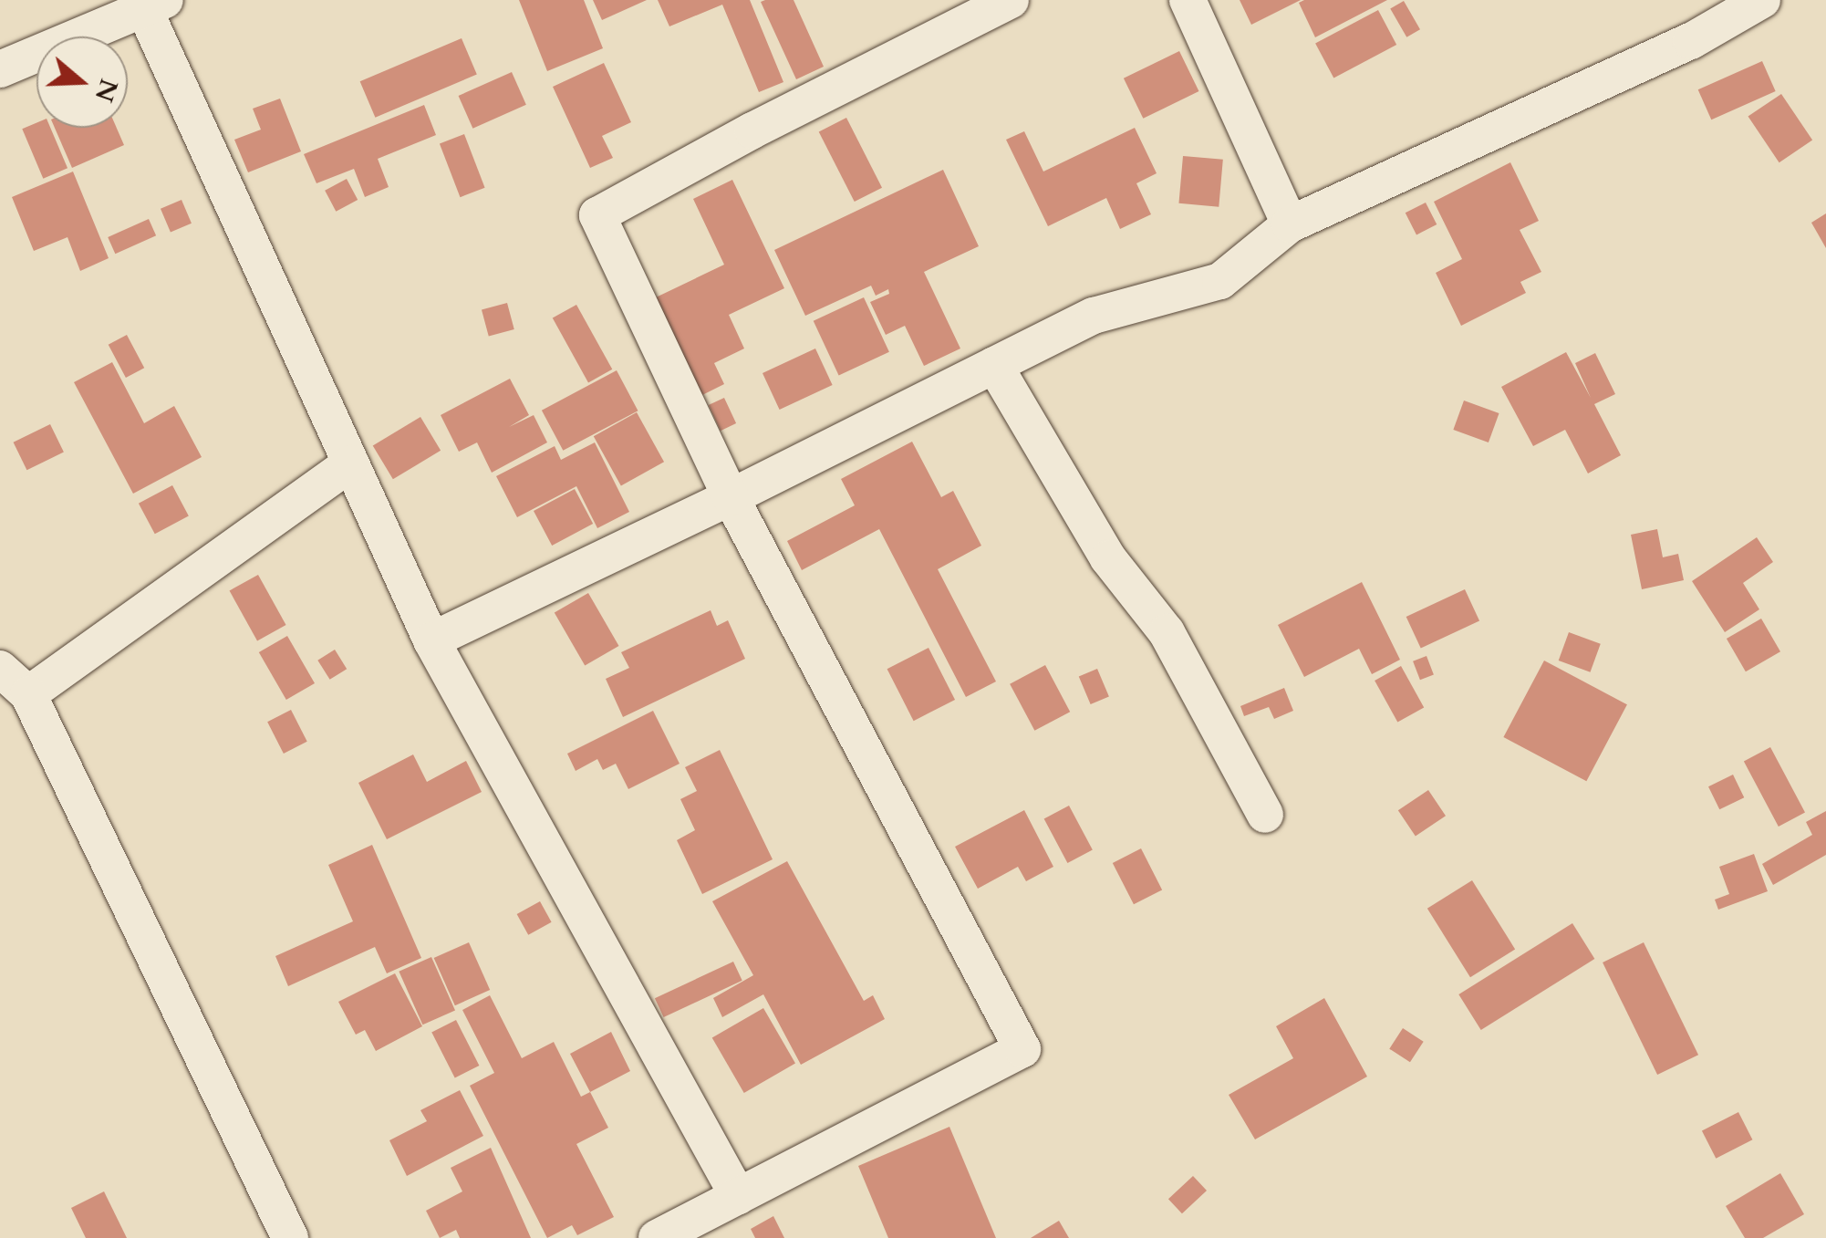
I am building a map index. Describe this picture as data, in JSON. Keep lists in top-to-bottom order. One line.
{"north":"right"}
